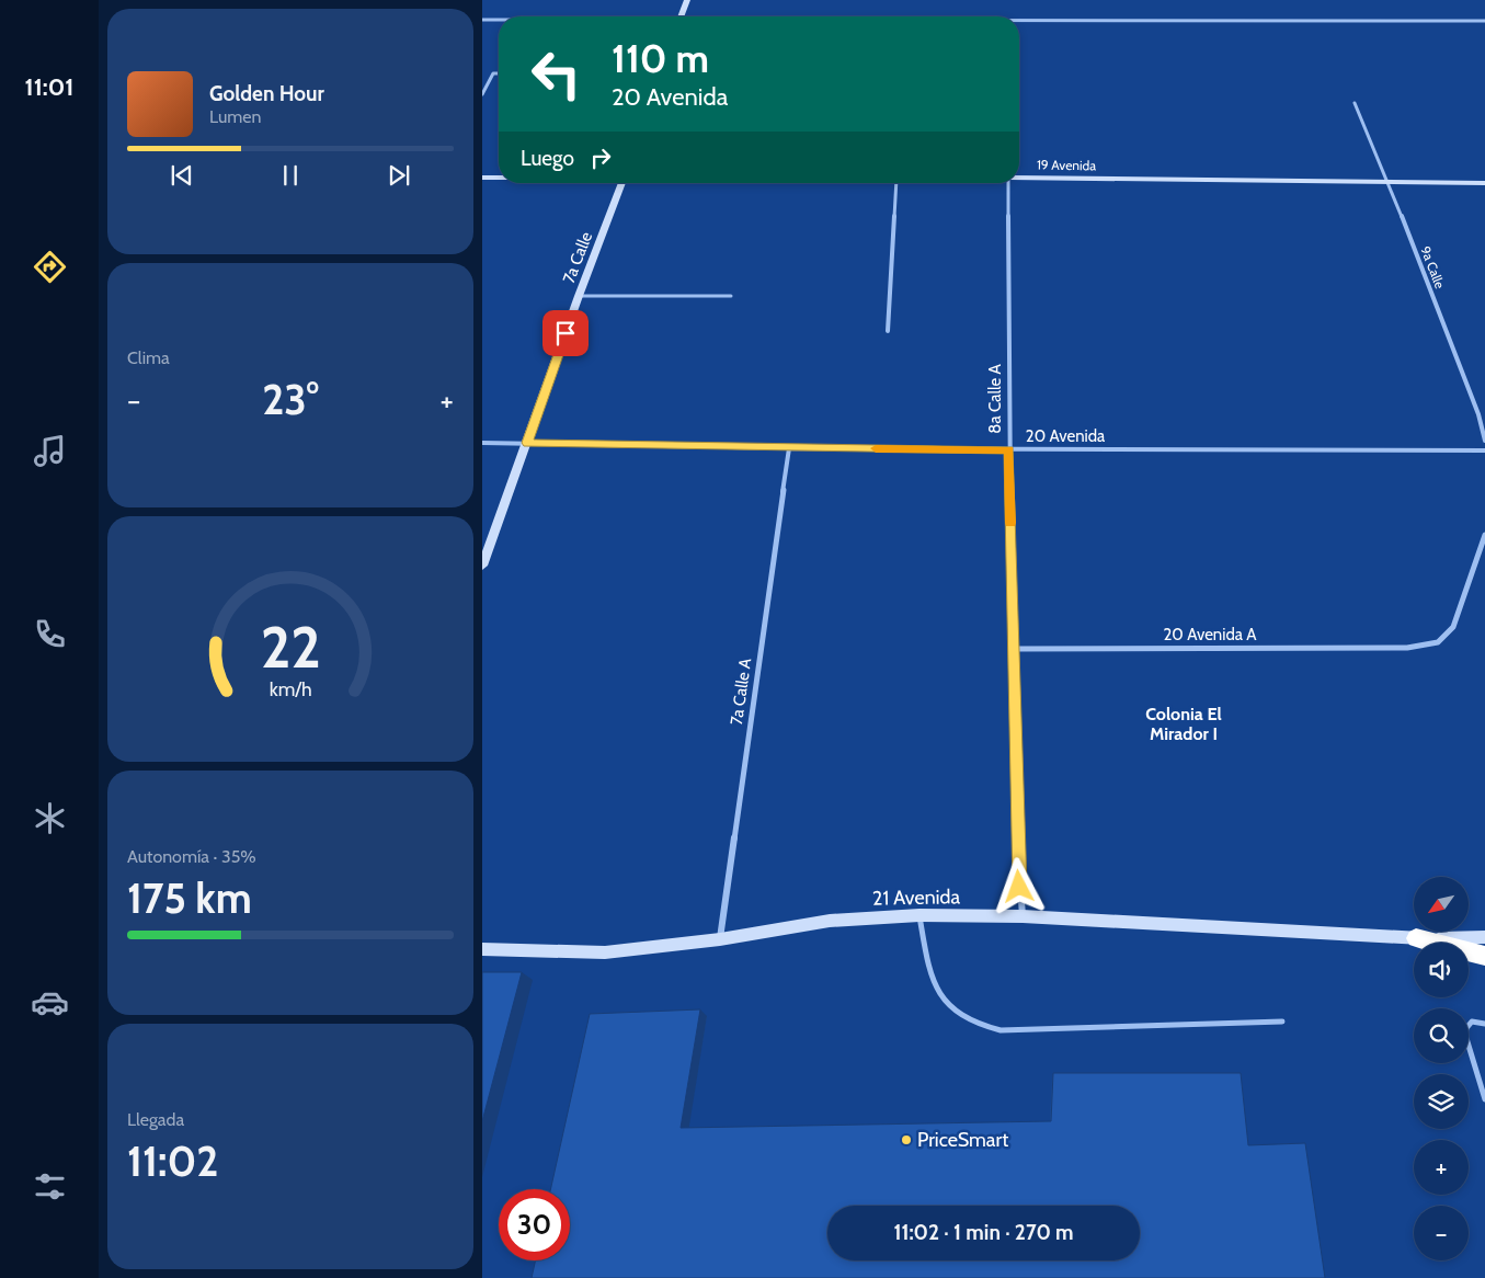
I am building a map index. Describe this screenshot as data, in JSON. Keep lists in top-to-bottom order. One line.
{"streets":{"street":["19 Avenida","7a Calle","9a Calle","8a Calle A","20 Avenida","20 Avenida A","7a Calle A","21 Avenida"]},"crossings":[["19 Avenida","9a Calle"],["7a Calle","20 Avenida"],["8a Calle A","20 Avenida"],["8a Calle A","20 Avenida A"],["8a Calle A","21 Avenida"],["20 Avenida","7a Calle A"],["7a Calle A","21 Avenida"]],"districts":["Colonia El Mirador I"],"places":["PriceSmart"],"north":"bottom left","page":{"tabs":"11:01","turn":["110 m","20 Avenida"],"song":["Golden Hour","Lumen"],"then":"Luego","tile":["Clima",["Autonomía · 35%","175 km"],["Llegada","11:02"]],"heat":["−","23°","+"],"map_buttons":["+","−"],"limit":"30","trip":"11:02 · 1 min · 270 m","gauge":["22","km/h"]}}
